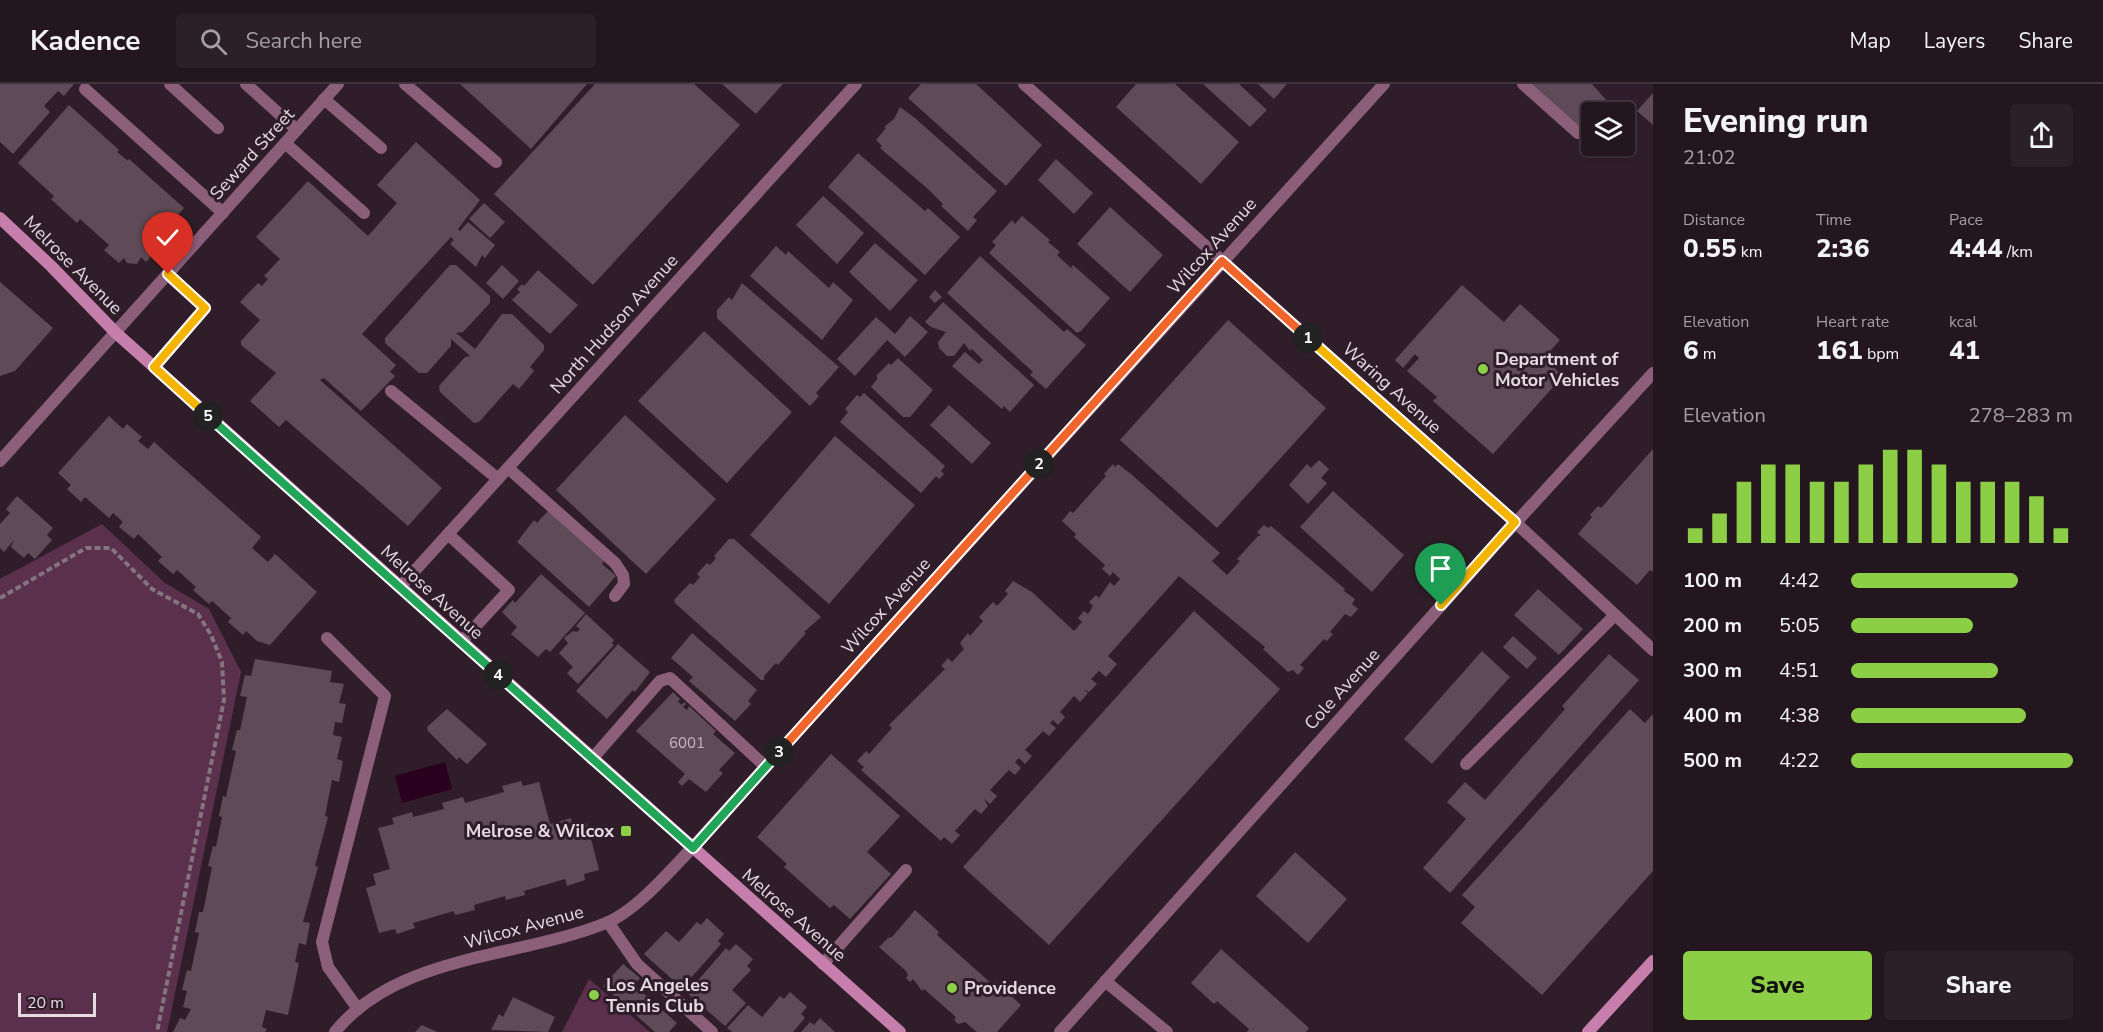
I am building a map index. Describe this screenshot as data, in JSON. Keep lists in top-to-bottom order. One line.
{"streets":{"main road":["Melrose Avenue"],"street":["Seward Street","Wilcox Avenue","North Hudson Avenue","Waring Avenue","Cole Avenue"]},"crossings":[["Seward Street","Melrose Avenue"],["Wilcox Avenue","Melrose Avenue"],["Wilcox Avenue","Waring Avenue"],["Melrose Avenue","North Hudson Avenue"],["Waring Avenue","Cole Avenue"]],"places":{"other":["Department of Motor Vehicles","Providence","Los Angeles Tennis Club"],"transit":["Melrose & Wilcox"]},"house_numbers":["6001"],"scale_bar":"20 m","page":{"header":"Kadence","search":"Search here","nav":["Map","Layers","Share"],"heading":["Evening run","21:02"],"stats":[["Distance","0.55 km"],["Time","2:36"],["Pace","4:44 /km"],["Elevation","6 m"],["Heart rate","161 bpm"],["kcal","41"]],"pins":["1","5","2","4","3"],"chart":["Elevation","278–283 m"],"list":[{"name":"100 m","note":"4:42"},{"name":"200 m","note":"5:05"},{"name":"300 m","note":"4:51"},{"name":"400 m","note":"4:38"},{"name":"500 m","note":"4:22"}],"buttons":["Save","Share"],"scale":"20 m"}}
